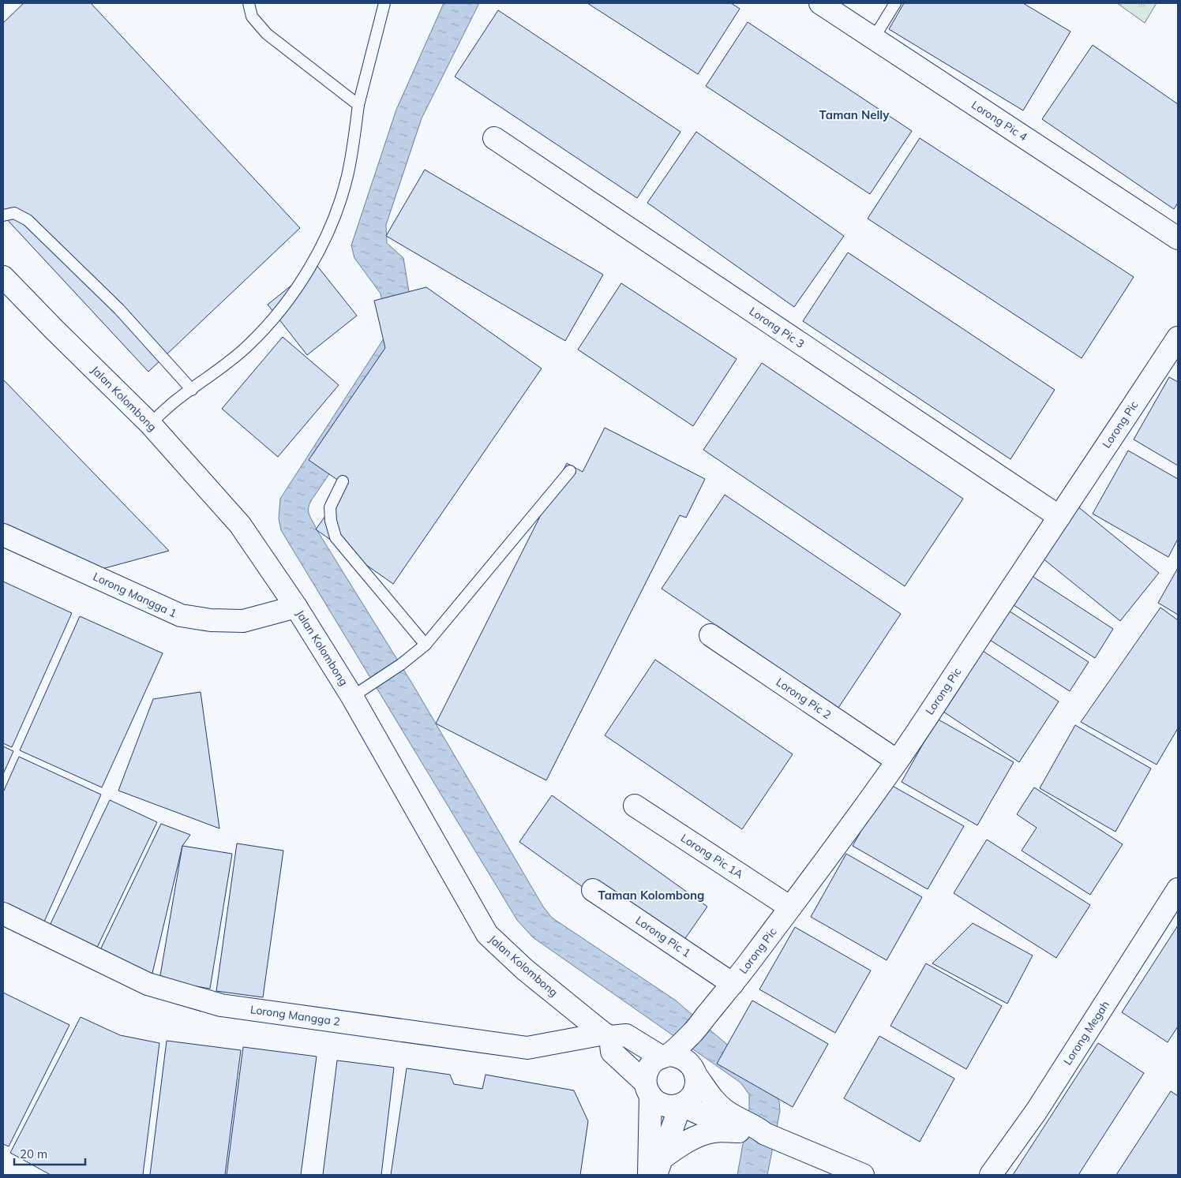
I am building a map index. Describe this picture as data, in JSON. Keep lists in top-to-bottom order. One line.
{"streets":{"street":["Lorong Pic 4","Lorong Pic 3","Jalan Kolombong","Lorong Pic","Lorong Mangga 1","Lorong Pic 2","Lorong Pic 1A","Lorong Pic 1","Lorong Mangga 2","Lorong Megah"]},"crossings":[["Lorong Pic 3","Lorong Pic"],["Jalan Kolombong","Lorong Mangga 1"],["Jalan Kolombong","Lorong Mangga 2"],["Lorong Pic","Lorong Pic 2"],["Lorong Pic","Lorong Pic 1A"],["Lorong Pic","Lorong Pic 1"]],"districts":["Taman Nelly","Taman Kolombong"],"scale_bar":"20 m"}
